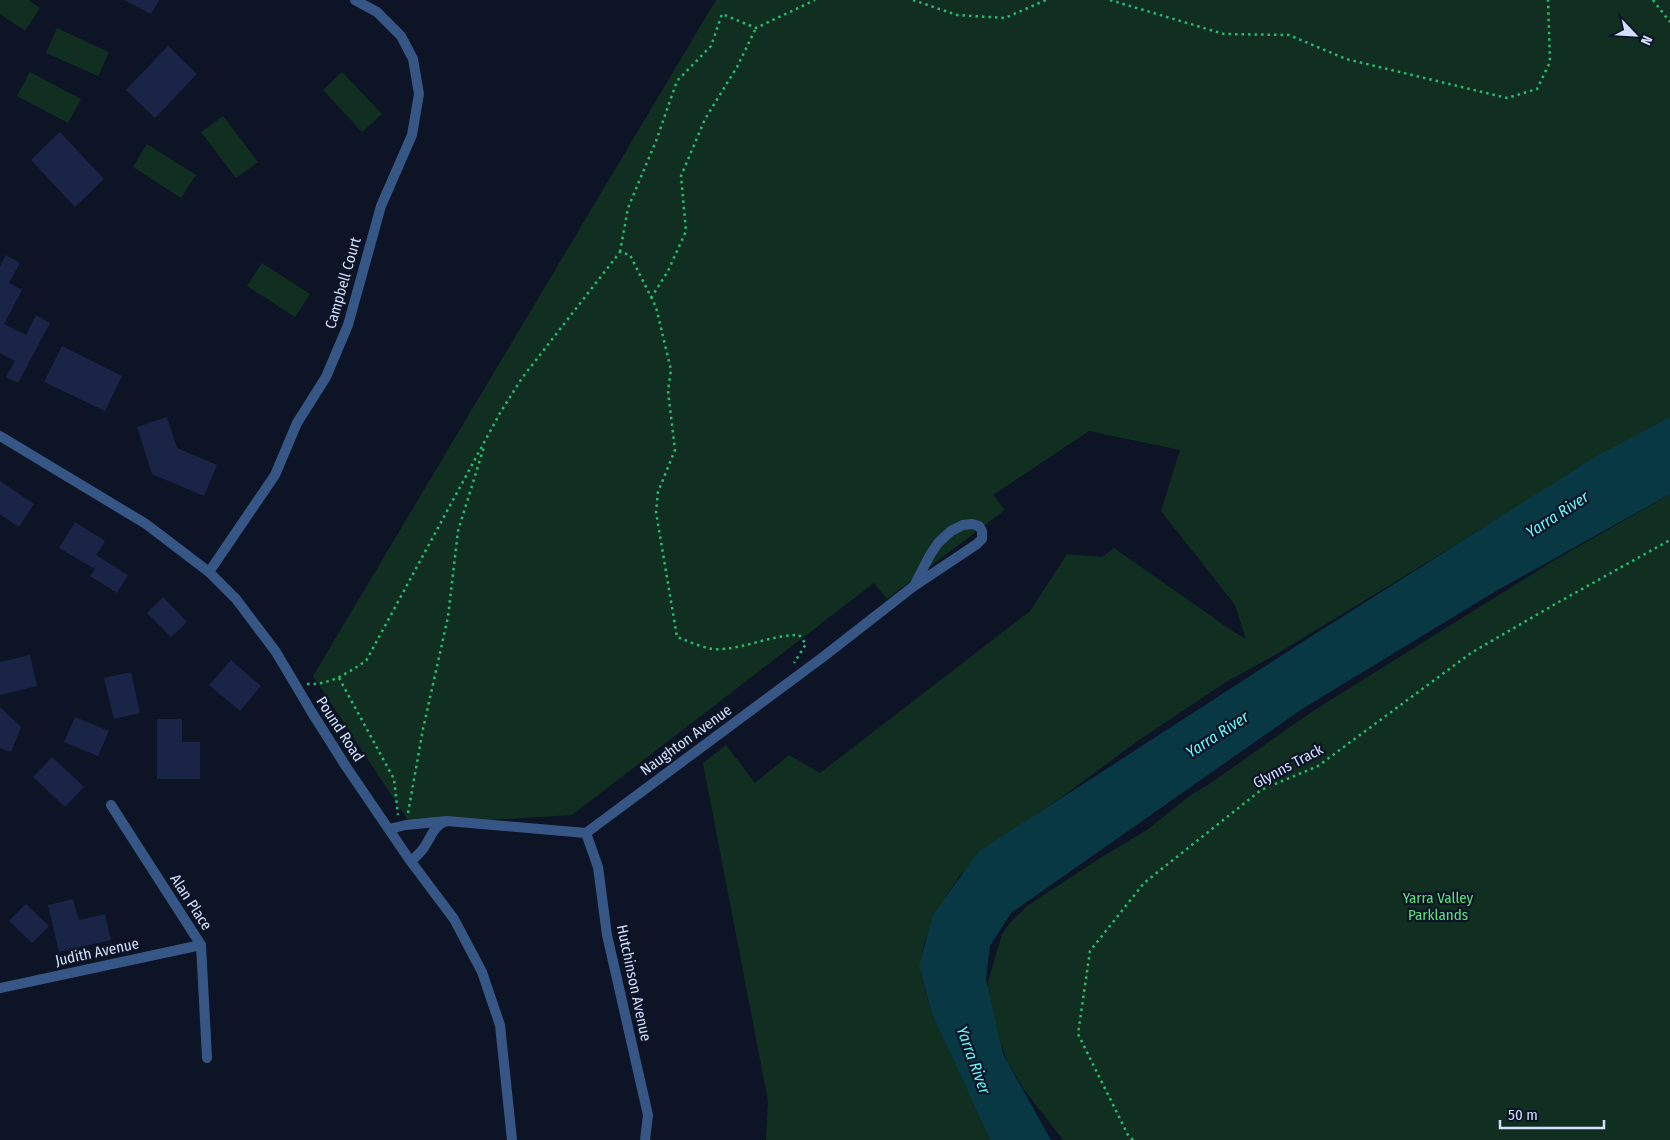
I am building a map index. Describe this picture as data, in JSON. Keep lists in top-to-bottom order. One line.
{"streets":{"street":["Campbell Court","Pound Road","Naughton Avenue","Alan Place","Judith Avenue","Hutchinson Avenue"],"path":["Glynns Track"]},"crossings":[["Campbell Court","Pound Road"],["Naughton Avenue","Hutchinson Avenue"],["Alan Place","Judith Avenue"]],"water":["Yarra River"],"parks":["Yarra Valley Parklands"],"scale_bar":"50 m","north":"bottom right"}
